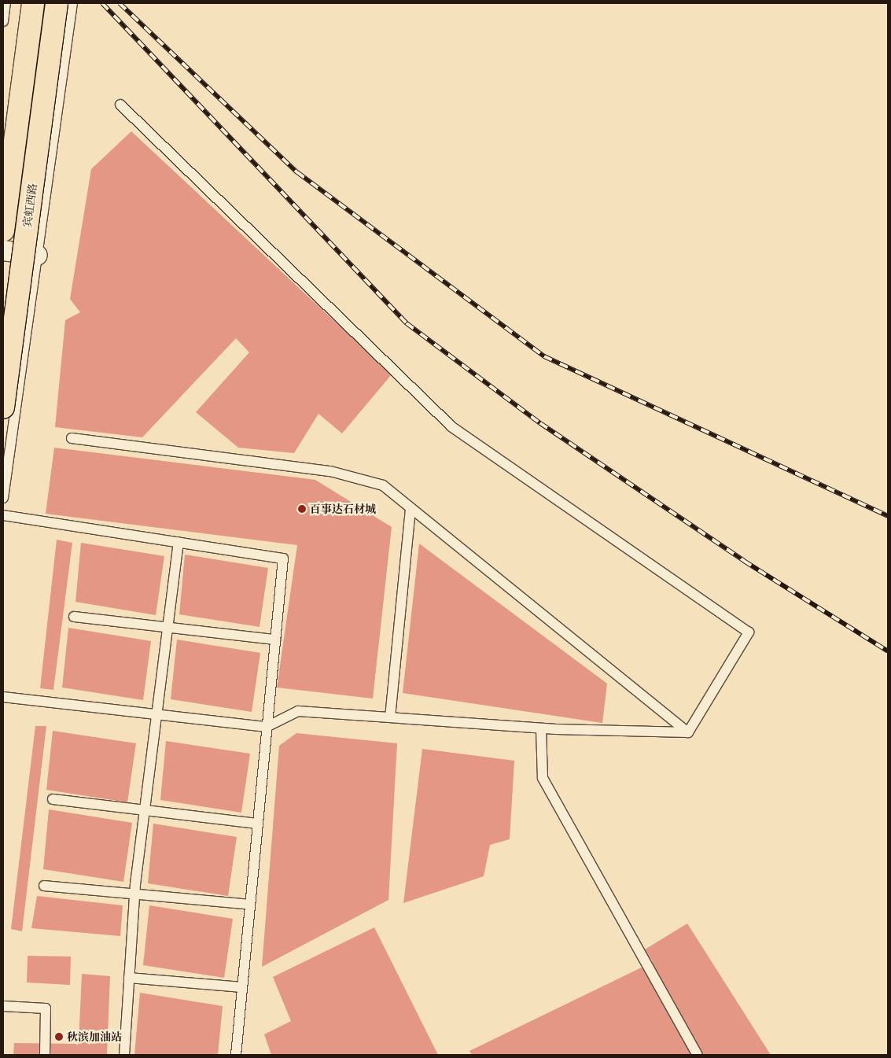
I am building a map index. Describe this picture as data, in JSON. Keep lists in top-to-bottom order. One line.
{"streets":{"main road":["宾虹西路"]},"places":["百事达石材城","秋滨加油站"]}
